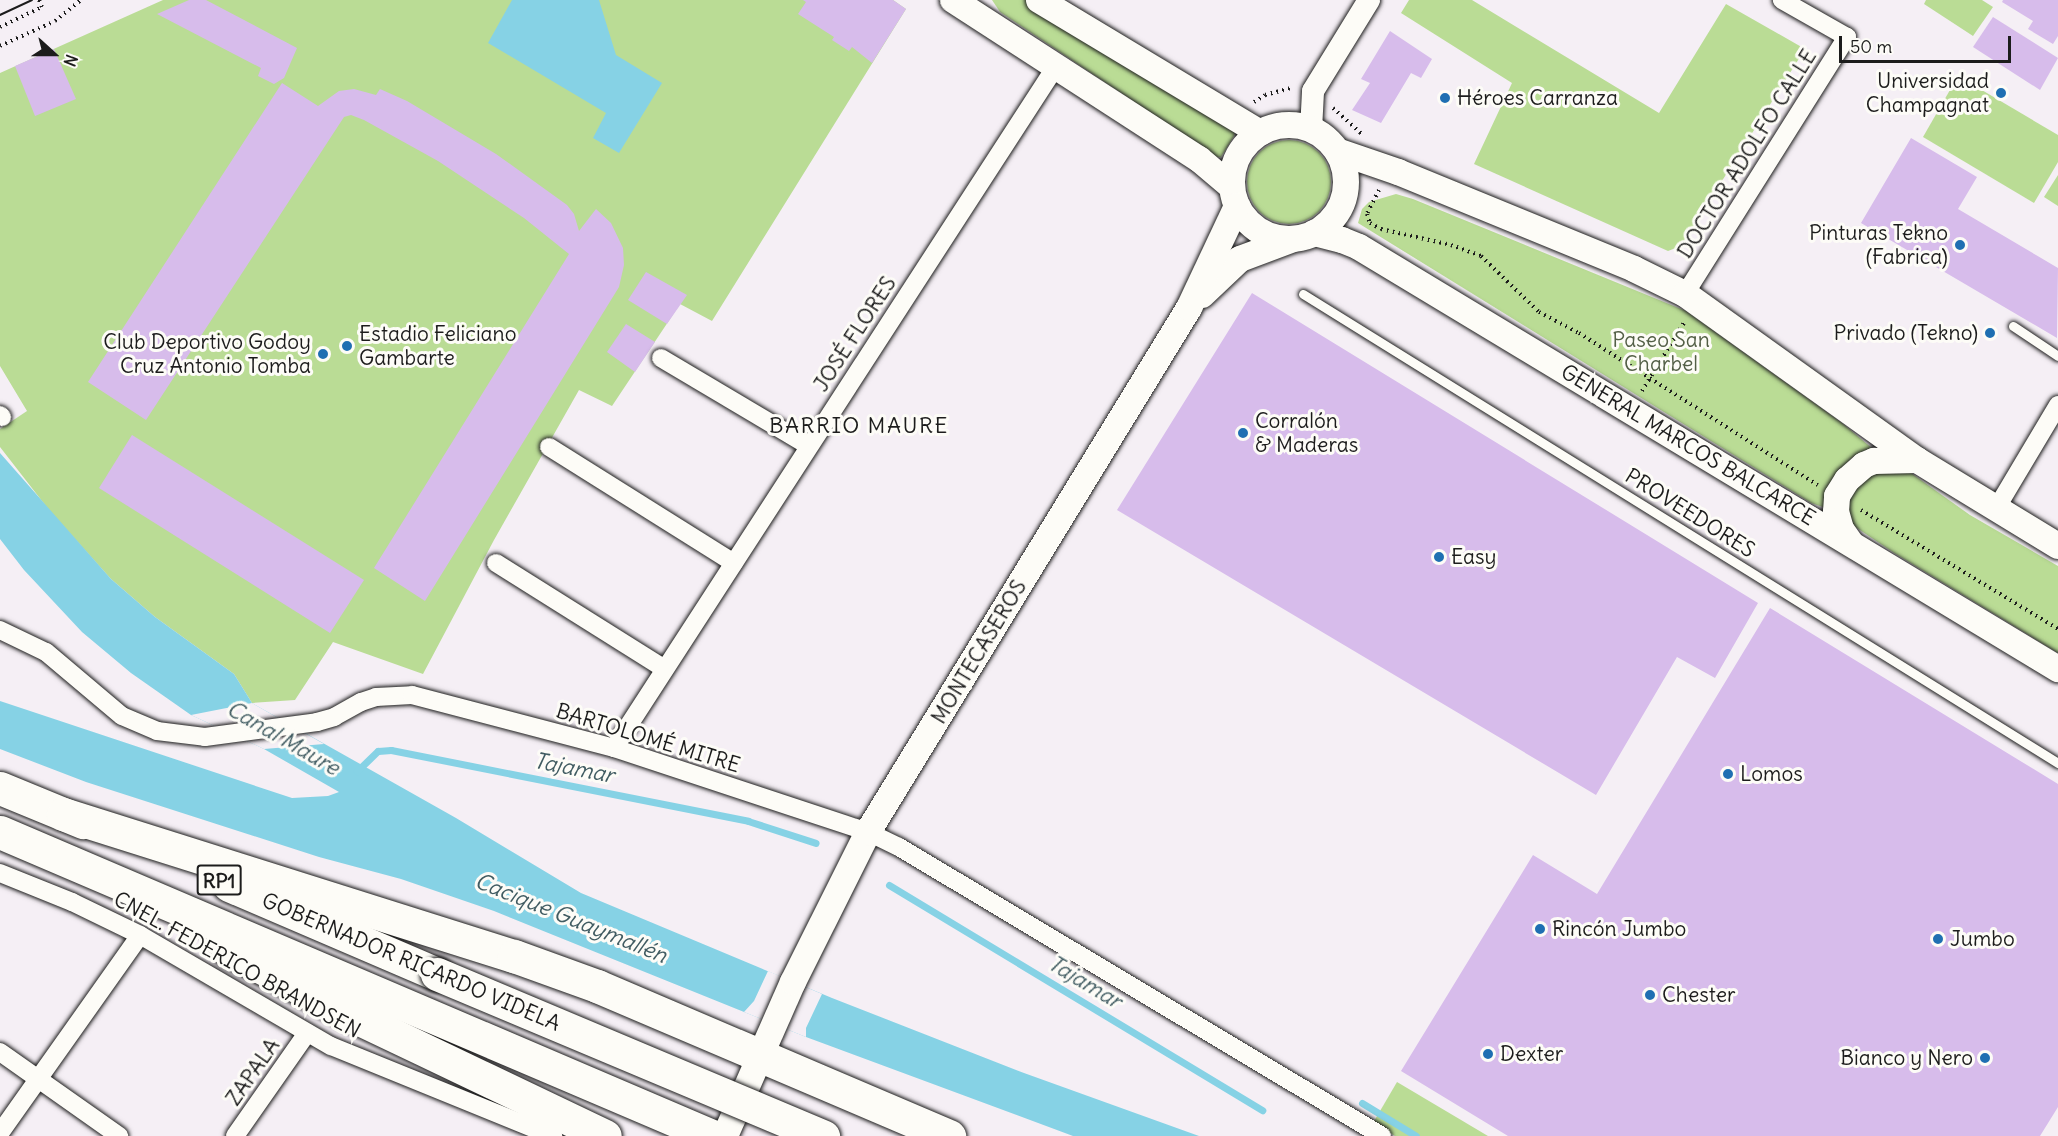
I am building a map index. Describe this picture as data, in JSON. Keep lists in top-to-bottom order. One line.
{"streets":{"highway":["RP1","GOBERNADOR RICARDO VIDELA"],"main road":["GENERAL MARCOS BALCARCE","MONTECASEROS"],"street":["DOCTOR ADOLFO CALLE","JOSÉ FLORES","BARTOLOMÉ MITRE","CNEL. FEDERICO BRANDSEN","ZAPALA"],"lane":["PROVEEDORES"]},"crossings":[["JOSÉ FLORES","BARTOLOMÉ MITRE"],["GENERAL MARCOS BALCARCE","MONTECASEROS"],["MONTECASEROS","BARTOLOMÉ MITRE"],["CNEL. FEDERICO BRANDSEN","ZAPALA"]],"districts":["BARRIO MAURE"],"water":["Canal Maure","Tajamar","Cacique Guaymallén"],"parks":["Paseo San Charbel"],"places":["Universidad Champagnat","Héroes Carranza","Pinturas Tekno (Fabrica)","Privado (Tekno)","Estadio Feliciano Gambarte","Club Deportivo Godoy Cruz Antonio Tomba","Corralón & Maderas","Easy","Lomos","Rincón Jumbo","Jumbo","Chester","Dexter","Bianco y Nero"],"scale_bar":"50 m","north":"right"}
